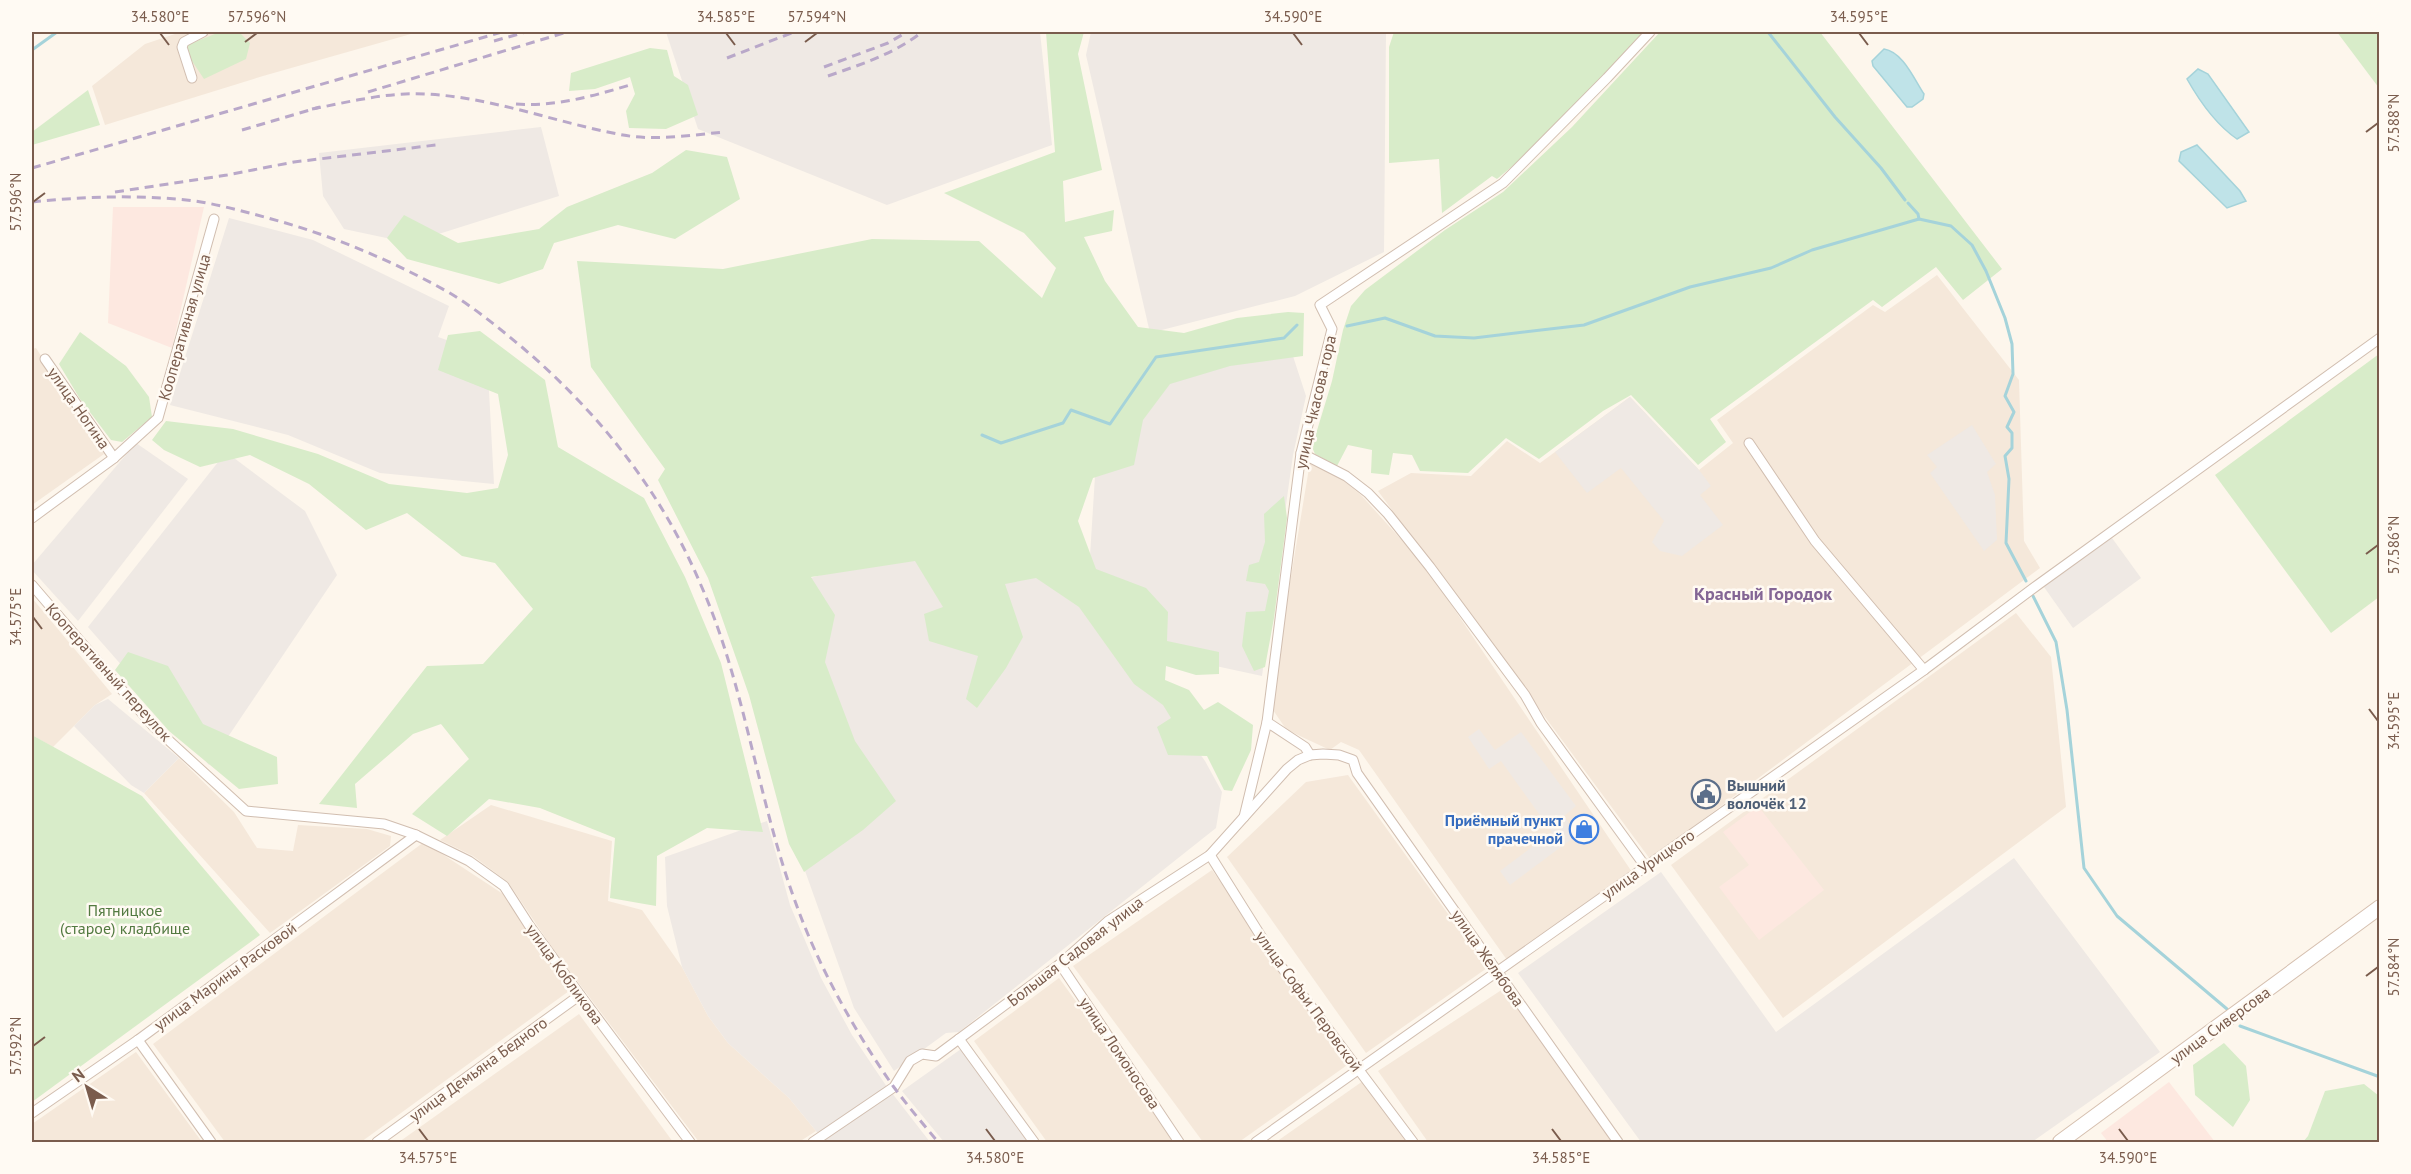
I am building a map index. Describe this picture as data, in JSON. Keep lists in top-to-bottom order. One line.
{"streets":{"street":["Кооперативная улица","улица Чкасова гора","улица Ногина","Кооперативный переулок","улица Урицкого","Большая Садовая улица","улица Желябова","улица Кобликова","улица Марины Расковой","улица Софьи Перовской","улица Сиверсова","улица Ломоносова","улица Демьяна Бедного"]},"crossings":[["Кооперативная улица","улица Ногина"],["улица Чкасова гора","Большая Садовая улица"],["Кооперативный переулок","улица Кобликова"],["Кооперативный переулок","улица Марины Расковой"],["улица Урицкого","улица Желябова"],["улица Урицкого","улица Софьи Перовской"],["Большая Садовая улица","улица Желябова"],["Большая Садовая улица","улица Софьи Перовской"],["Большая Садовая улица","улица Ломоносова"],["улица Кобликова","улица Марины Расковой"],["улица Кобликова","улица Демьяна Бедного"]],"districts":["Красный Городок"],"parks":["Пятницкое (старое) кладбище"],"places":{"public building":["Вышний волочёк 12"],"shop":["Приёмный пункт прачечной"]},"north":"top left","coordinates":["34.580°E","57.596°N","34.585°E","57.594°N","34.590°E","34.595°E","57.588°N","57.586°N","34.575°E","57.584°N","57.592°N"]}
